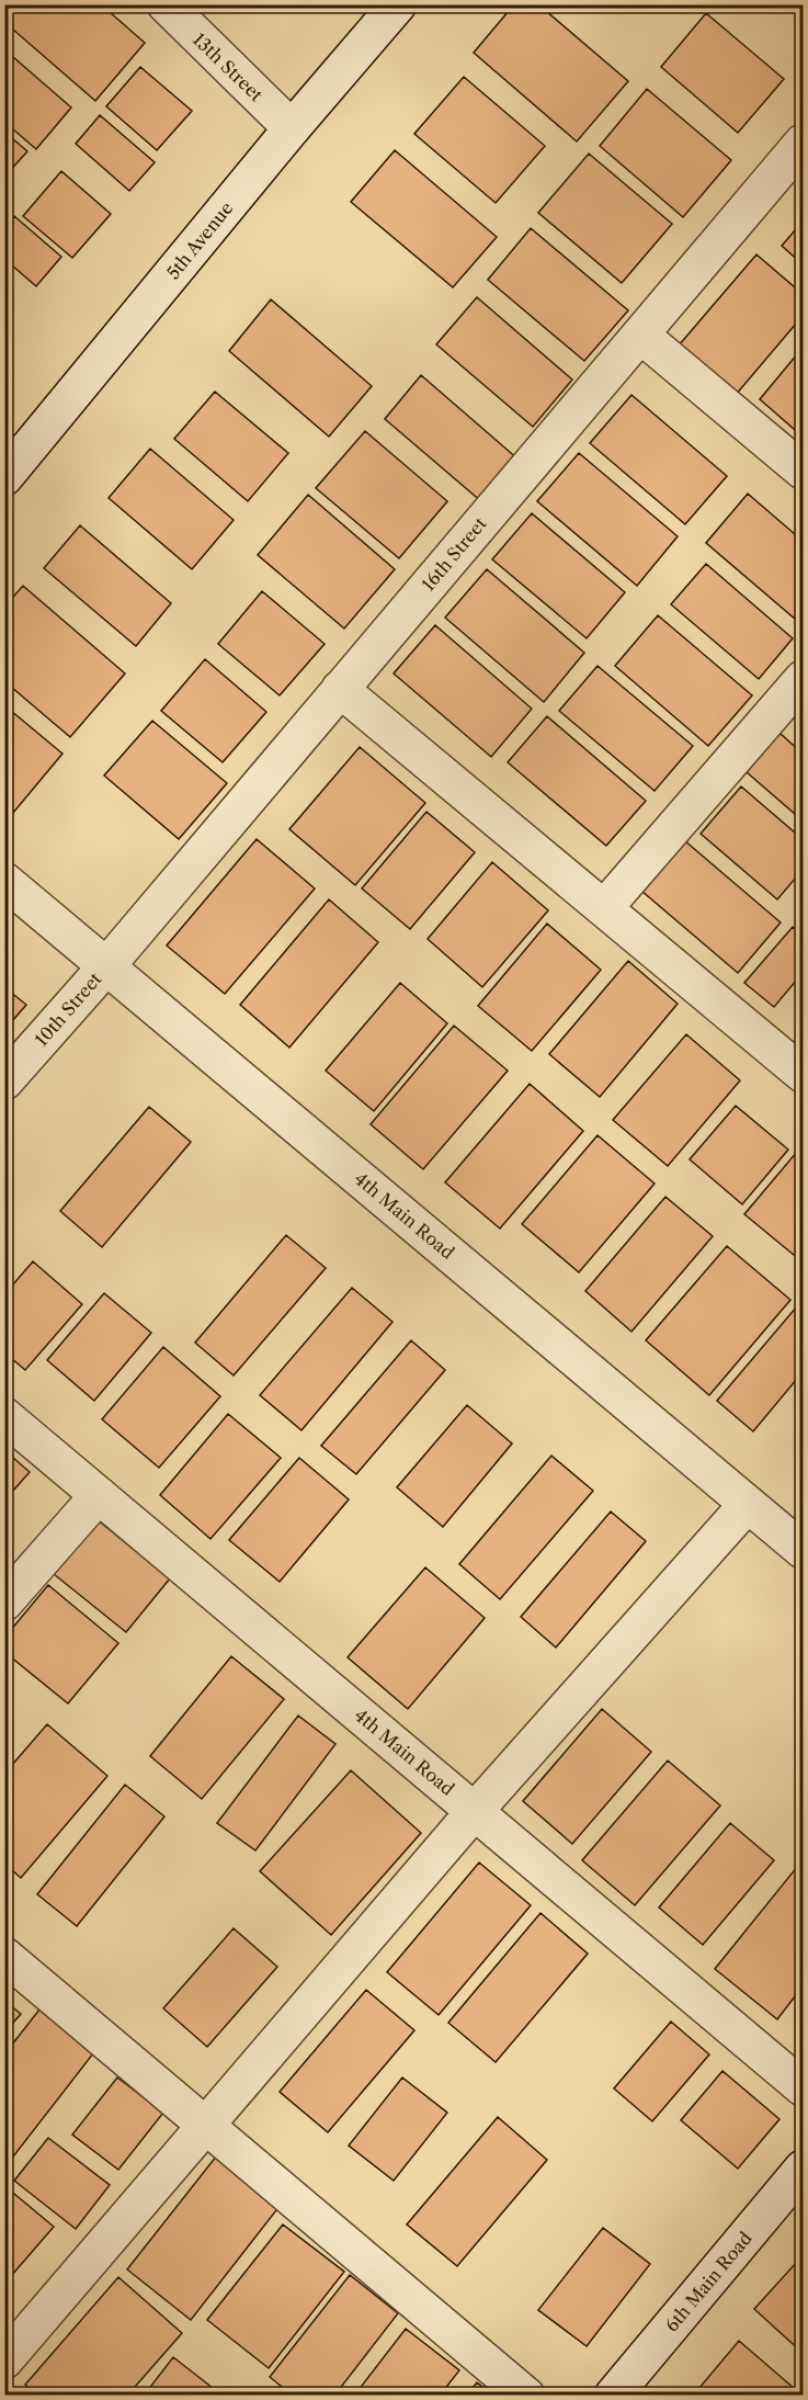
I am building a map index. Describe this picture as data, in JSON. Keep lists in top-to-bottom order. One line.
{"streets":{"street":["13th Street","5th Avenue","16th Street","10th Street","4th Main Road","6th Main Road"]},"crossings":[["13th Street","5th Avenue"],["16th Street","10th Street"],["16th Street","4th Main Road"],["10th Street","4th Main Road"]]}
